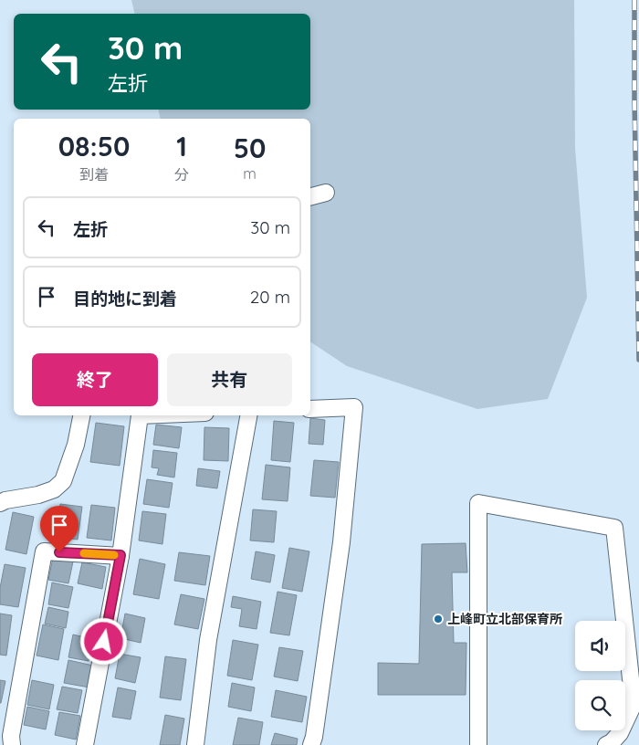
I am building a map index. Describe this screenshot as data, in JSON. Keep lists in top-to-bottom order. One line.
{"places":["上峰町立北部保育所"],"page":{"turn":["30 m","左折"],"eta":["08:50","到着","1","分","50","m"],"list":[{"name":"左折","value":"30 m"},{"name":"目的地に到着","value":"20 m"}],"buttons":["終了","共有"]}}
